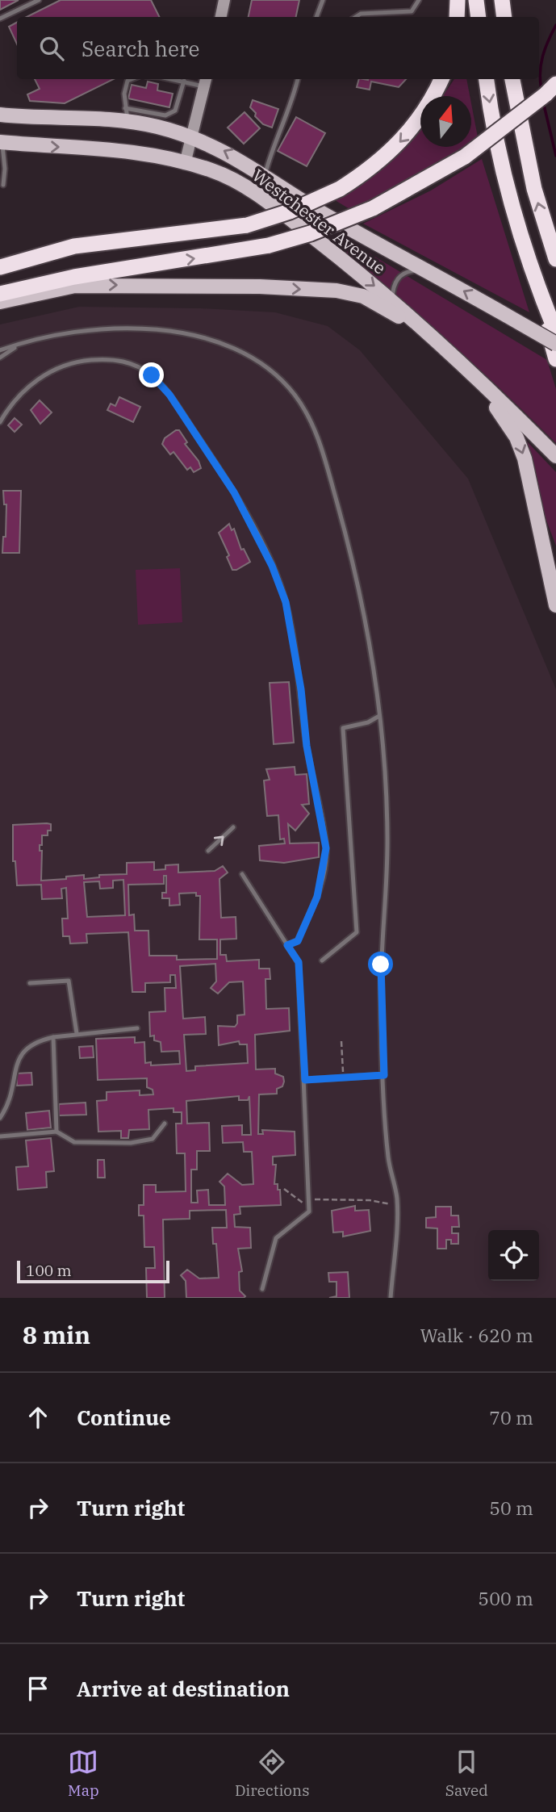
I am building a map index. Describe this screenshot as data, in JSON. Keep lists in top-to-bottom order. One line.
{"streets":{"main road":["Westchester Avenue"]},"scale_bar":"100 m","north":"top","page":{"search":"Search here","scale":"100 m","heading":["8 min","Walk · 620 m"],"list":[["Continue","70 m"],["Turn right","50 m"],["Turn right","500 m"],"Arrive at destination"],"nav":["Map","Directions","Saved"]}}
